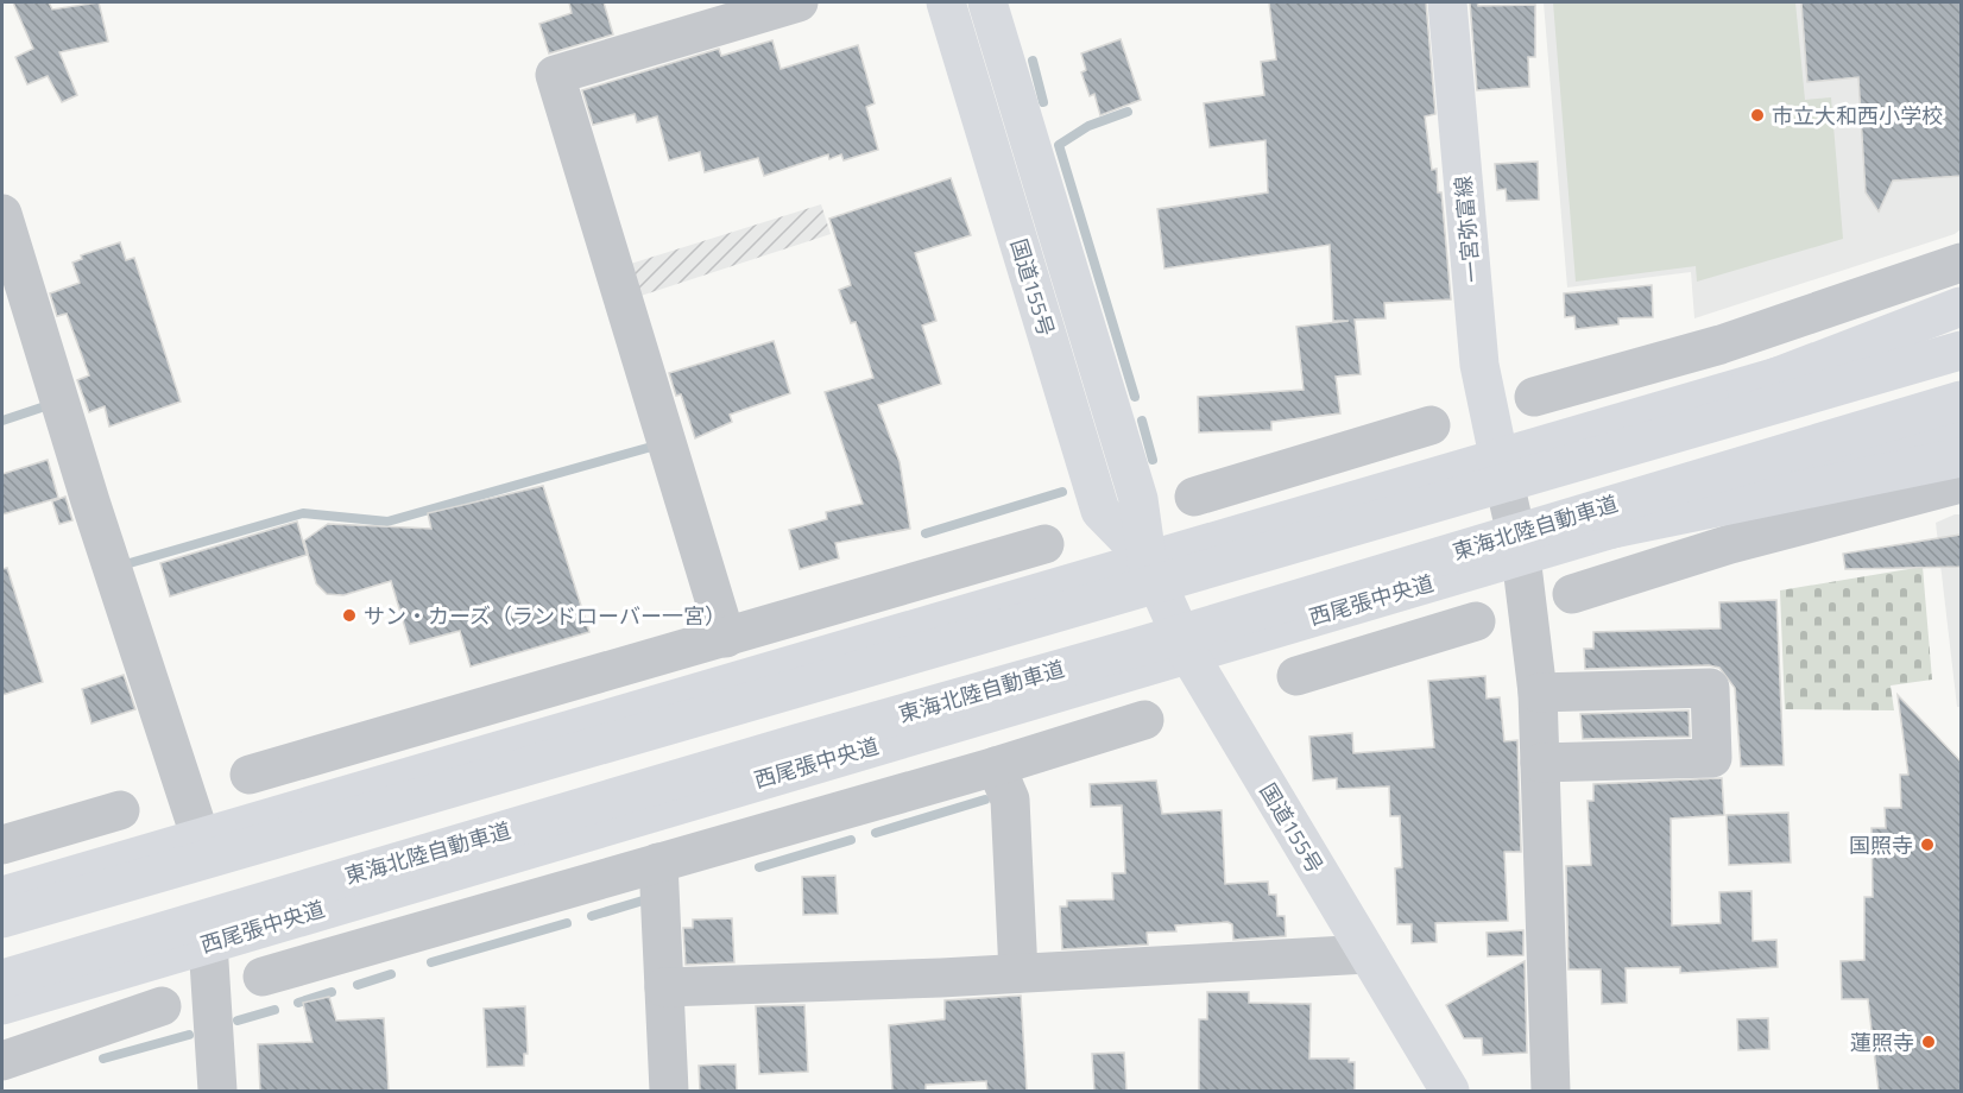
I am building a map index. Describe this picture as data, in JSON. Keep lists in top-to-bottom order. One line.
{"streets":{"main road":["一宮弥富線","国道155号","東海北陸自動車道","西尾張中央道"]},"crossings":[["国道155号","西尾張中央道"]],"places":["市立大和西小学校","サン・カーズ（ランドローバー一宮）","国照寺","蓮照寺"]}
